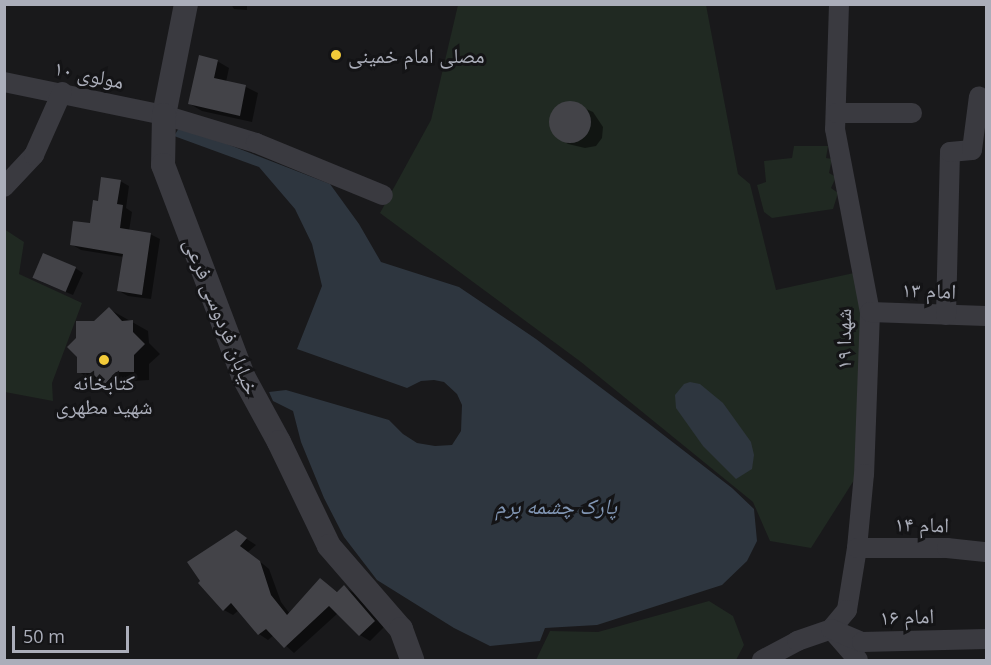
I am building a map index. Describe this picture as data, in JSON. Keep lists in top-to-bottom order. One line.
{"streets":{"street":["مولوی ۱۰","امام ۱۳","خیابان فردوسی فرعی","شهدا ۱۹","امام ۱۴","امام ۱۶"]},"crossings":[["مولوی ۱۰","خیابان فردوسی فرعی"],["امام ۱۳","شهدا ۱۹"],["شهدا ۱۹","امام ۱۴"],["شهدا ۱۹","امام ۱۶"]],"water":["پارک چشمه برم"],"places":["مصلی امام خمینی","کتابخانه شهید مطهری"],"scale_bar":"50 m"}
